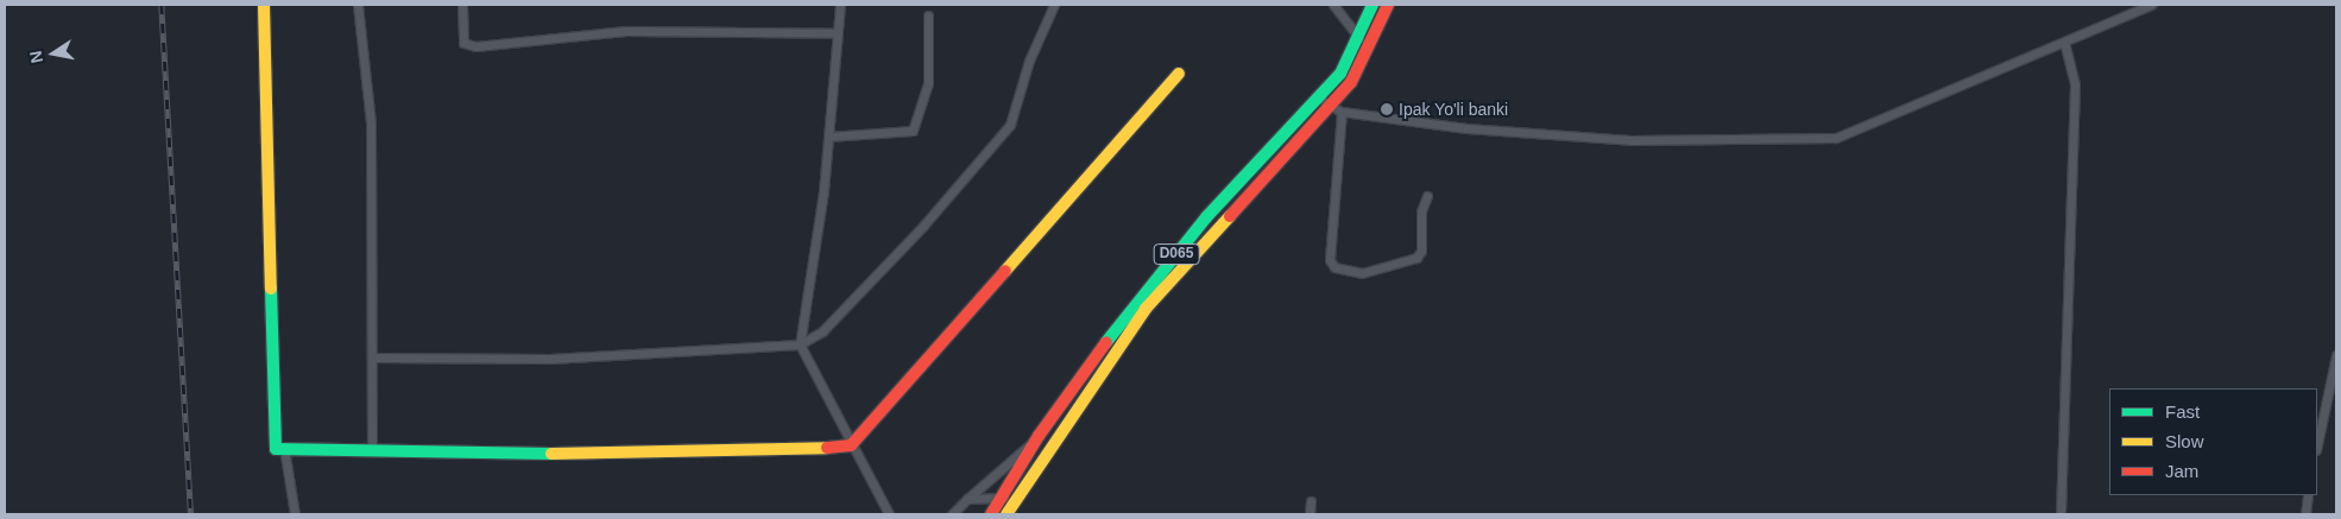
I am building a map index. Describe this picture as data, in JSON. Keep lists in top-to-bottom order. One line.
{"streets":{"street":["D065"]},"places":["Ipak Yo'li banki"],"legend":["Fast","Slow","Jam"],"north":"left"}
